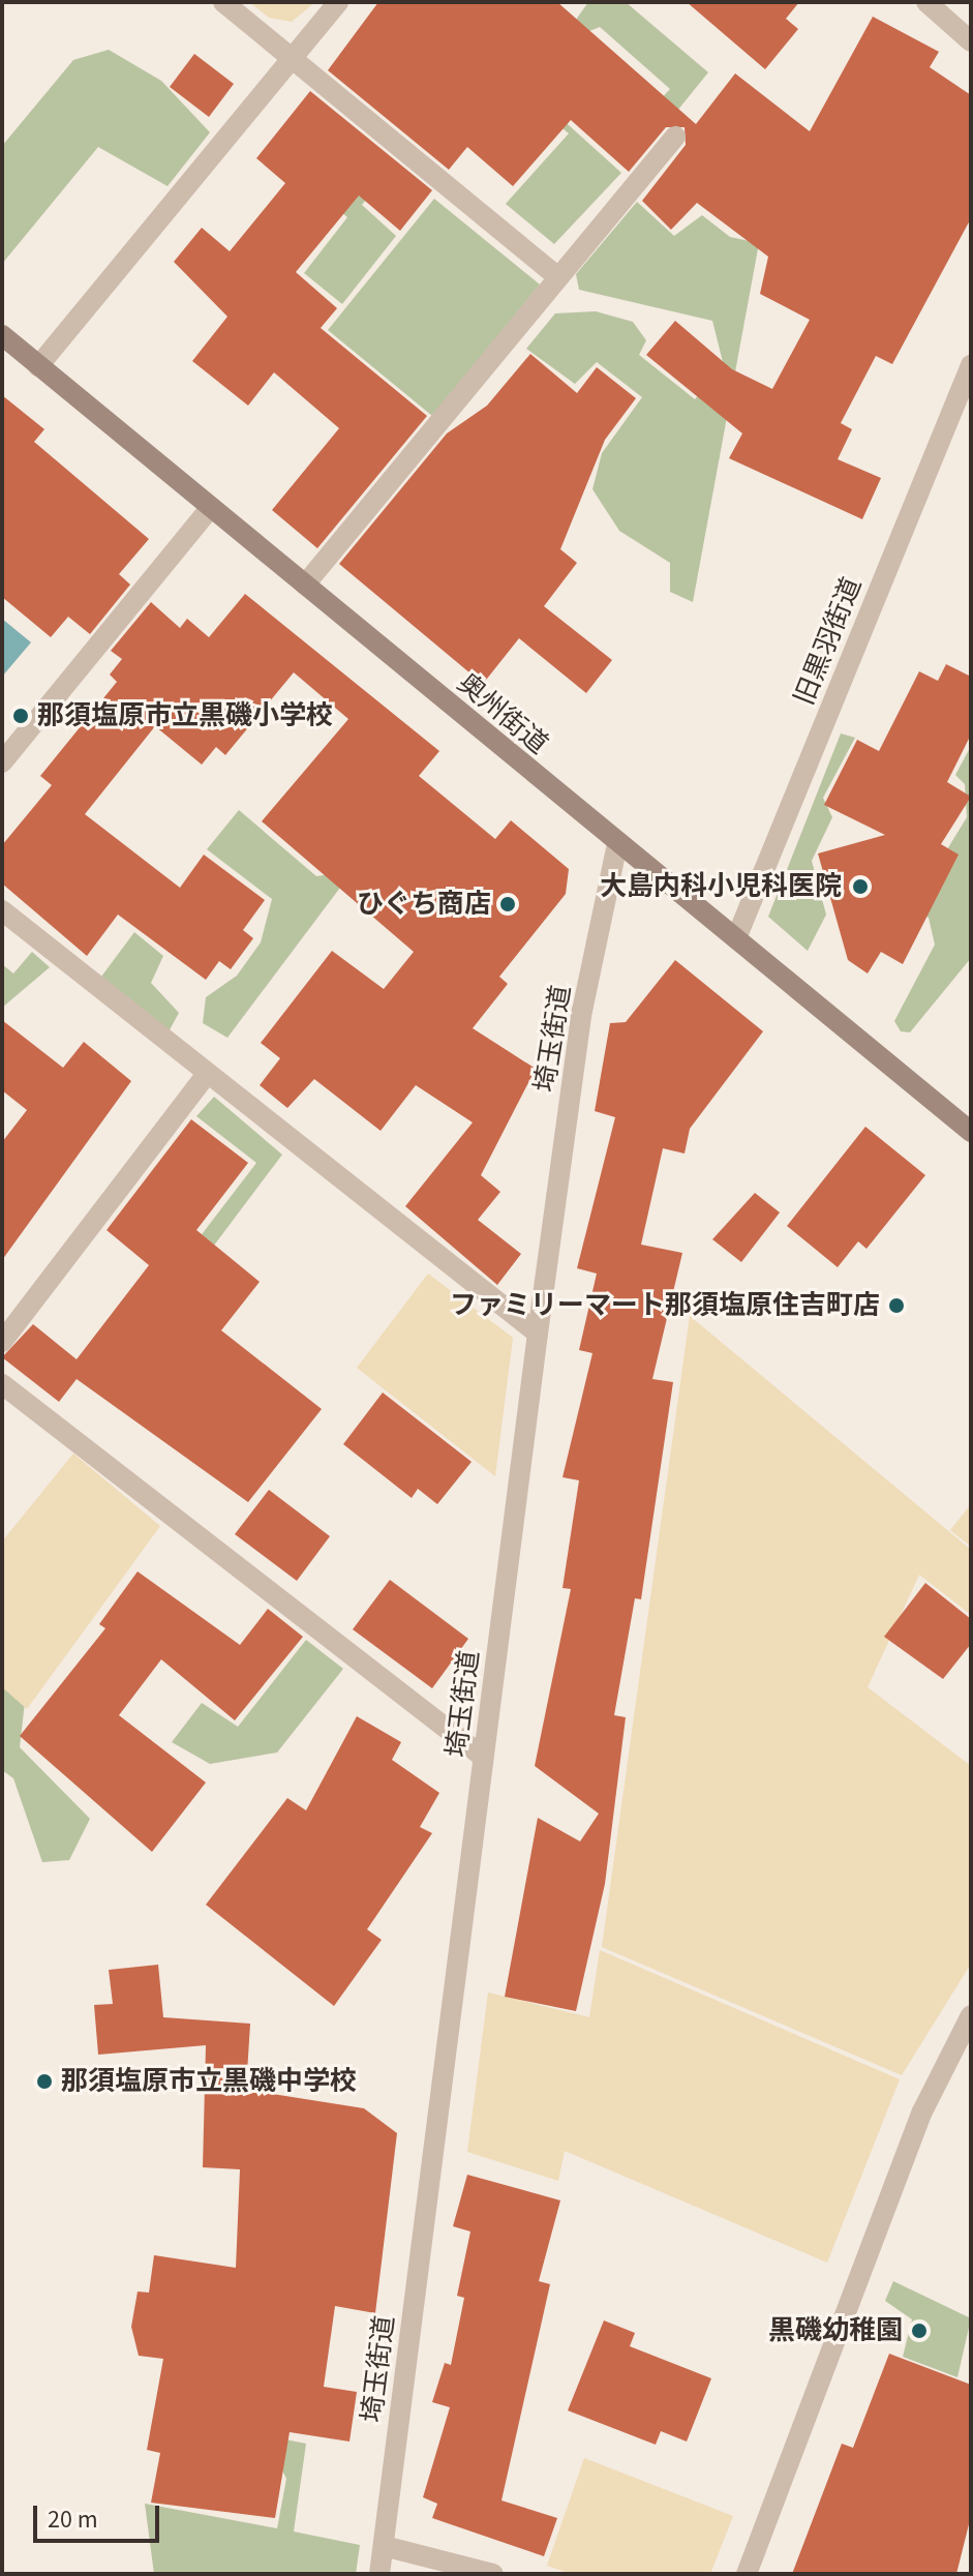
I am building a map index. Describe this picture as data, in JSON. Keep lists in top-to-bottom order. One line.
{"streets":{"main road":["奥州街道"],"street":["旧黒羽街道","埼玉街道"]},"crossings":[["旧黒羽街道","奥州街道"],["奥州街道","埼玉街道"]],"places":["那須塩原市立黒磯小学校","大島内科小児科医院","ひぐち商店","ファミリーマート那須塩原住吉町店","那須塩原市立黒磯中学校","黒磯幼稚園"],"scale_bar":"20 m"}
